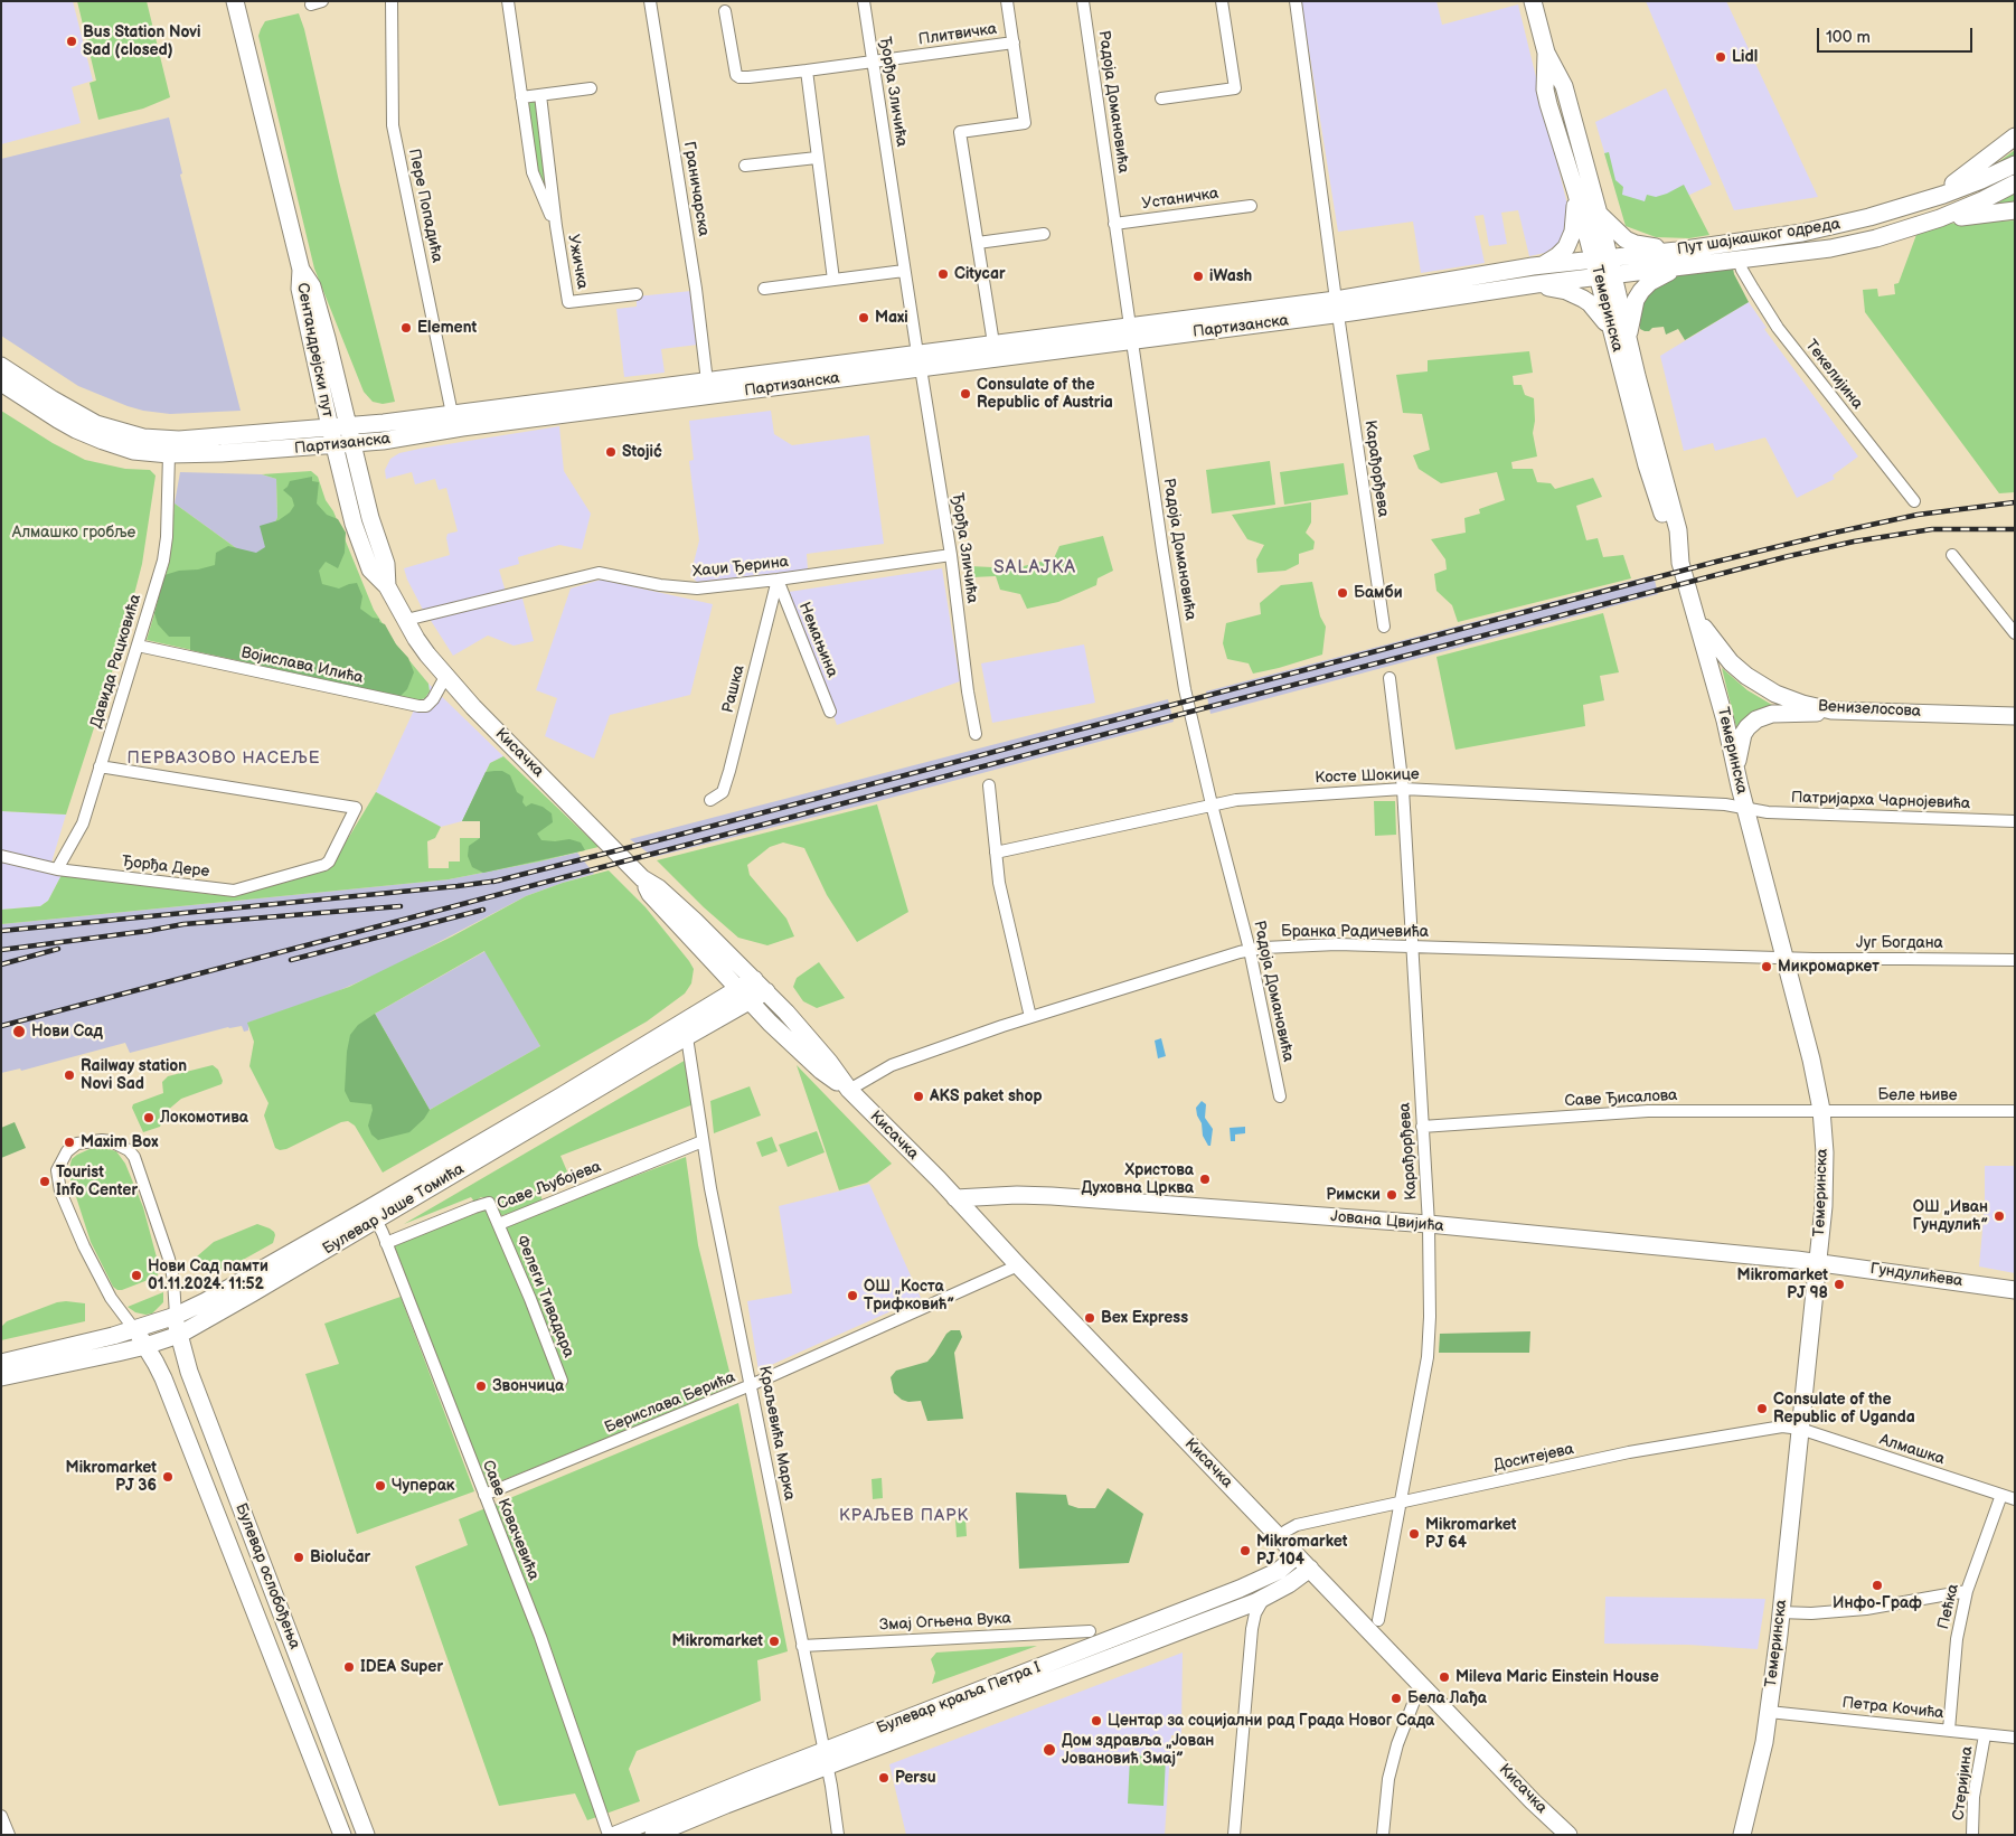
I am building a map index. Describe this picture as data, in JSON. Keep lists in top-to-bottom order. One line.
{"streets":{"main road":["Пут шајкашког одреда","Темеринска","Партизанска","Сентандрејски пут","Венизелосова","Кисачка","Булевар Јаше Томића","Јована Цвијића","Гундулићева","Булевар ослобођења","Булевар краља Петра I"],"street":["Плитвичка","Ђорђа Зличића","Радоја Домановића","Граничарска","Устаничка","Пере Попадића","Ужичка","Текелијина","Карађорђева","Хаџи Ђерина","Немањина","Давида Рацковића","Војислава Илића","Рашка","Косте Шокице","Патријарха Чарнојевића","Ђорђа Дере","Бранка Радичевића","Југ Богдана","Беле њиве","Саве Ђисалова","Саве Љубојева","Фелеги Тивадара","Берислава Берића","Краљевића Марка","Алмашка","Доситејева","Саве Ковачевића","Пећка","Змај Огњена Вука","Петра Кочића","Стеријина"]},"crossings":[["Плитвичка","Ђорђа Зличића"],["Ђорђа Зличића","Партизанска"],["Ђорђа Зличића","Хаџи Ђерина"],["Радоја Домановића","Устаничка"],["Радоја Домановића","Партизанска"],["Радоја Домановића","Косте Шокице"],["Радоја Домановића","Бранка Радичевића"],["Граничарска","Партизанска"],["Пере Попадића","Партизанска"],["Пут шајкашког одреда","Темеринска"],["Пут шајкашког одреда","Партизанска"],["Пут шајкашког одреда","Текелијина"],["Темеринска","Партизанска"],["Темеринска","Венизелосова"],["Темеринска","Косте Шокице"],["Темеринска","Патријарха Чарнојевића"],["Темеринска","Бранка Радичевића"],["Темеринска","Југ Богдана"],["Темеринска","Беле њиве"],["Темеринска","Саве Ђисалова"],["Темеринска","Јована Цвијића"],["Темеринска","Гундулићева"],["Темеринска","Алмашка"],["Темеринска","Доситејева"],["Темеринска","Петра Кочића"],["Партизанска","Сентандрејски пут"],["Партизанска","Карађорђева"],["Партизанска","Давида Рацковића"],["Сентандрејски пут","Хаџи Ђерина"],["Сентандрејски пут","Кисачка"],["Карађорђева","Косте Шокице"],["Карађорђева","Бранка Радичевића"],["Карађорђева","Саве Ђисалова"],["Карађорђева","Јована Цвијића"],["Карађорђева","Доситејева"],["Хаџи Ђерина","Немањина"],["Хаџи Ђерина","Рашка"],["Хаџи Ђерина","Кисачка"],["Немањина","Рашка"],["Давида Рацковића","Војислава Илића"],["Давида Рацковића","Ђорђа Дере"],["Војислава Илића","Кисачка"],["Кисачка","Бранка Радичевића"],["Кисачка","Булевар Јаше Томића"],["Кисачка","Јована Цвијића"],["Кисачка","Берислава Берића"],["Кисачка","Доситејева"],["Кисачка","Булевар краља Петра I"],["Косте Шокице","Патријарха Чарнојевића"],["Бранка Радичевића","Југ Богдана"],["Беле њиве","Саве Ђисалова"],["Саве Љубојева","Фелеги Тивадара"],["Саве Љубојева","Краљевића Марка"],["Саве Љубојева","Саве Ковачевића"],["Булевар Јаше Томића","Краљевића Марка"],["Булевар Јаше Томића","Саве Ковачевића"],["Булевар Јаше Томића","Булевар ослобођења"],["Јована Цвијића","Гундулићева"],["Берислава Берића","Краљевића Марка"],["Берислава Берића","Саве Ковачевића"],["Краљевића Марка","Змај Огњена Вука"],["Краљевића Марка","Булевар краља Петра I"],["Алмашка","Доситејева"],["Алмашка","Пећка"],["Пећка","Петра Кочића"],["Петра Кочића","Стеријина"]],"districts":["SALAJKA","ПЕРВАЗОВО НАСЕЉЕ","КРАЉЕВ ПАРК"],"parks":["Алмашко гробље"],"places":["Bus Station Novi Sad (closed)","Lidl","Citycar","iWash","Maxi","Element","Consulate of the Republic of Austria","Stojić","Бамби","Микромаркет","Нови Сад","Railway station Novi Sad","AKS paket shop","Локомотива","Maxim Box","Христова Духовна Црква","Tourist Info Center","Римски","ОШ „Иван Гундулић”","Нови Сад памти 01.11.2024. 11:52","Mikromarket PJ 98","ОШ „Коста Трифковић”","Bex Express","Звончица","Consulate of the Republic of Uganda","Mikromarket PJ 36","Чуперак","Mikromarket PJ 64","Mikromarket PJ 104","Biolučar","Инфо-Граф","Mikromarket","IDEA Super","Mileva Maric Einstein House","Бела Лађа","Центар за социјални рад Града Новог Сада","Дом здравља „Јован Јовановић Змај”","Persu"],"scale_bar":"100 m"}
